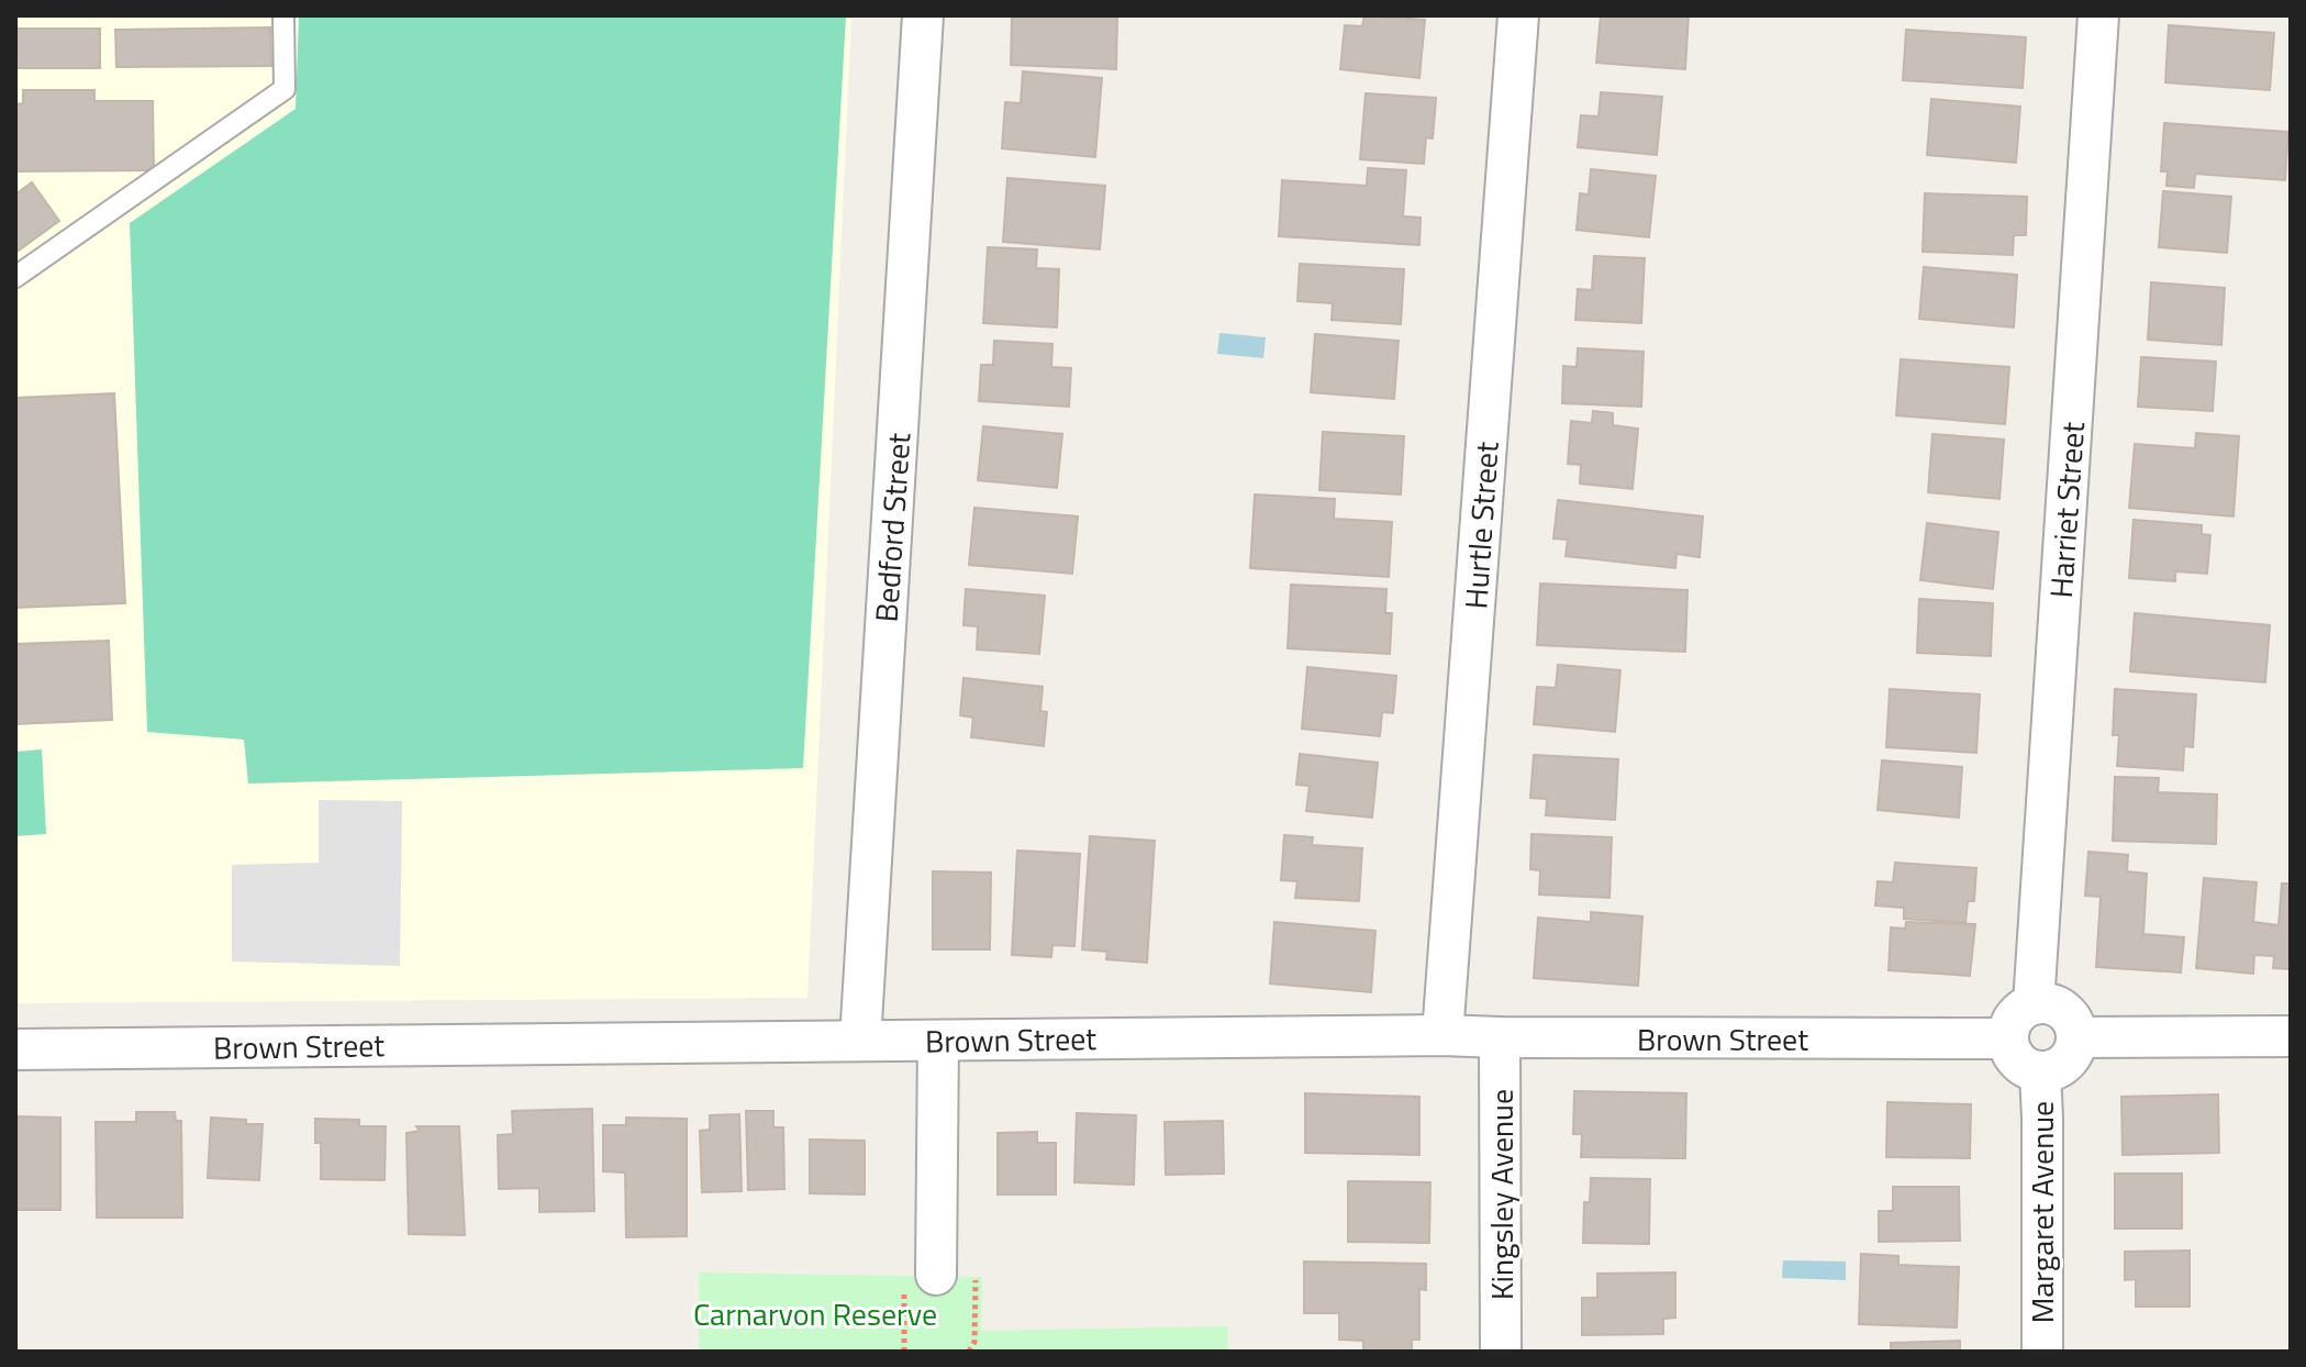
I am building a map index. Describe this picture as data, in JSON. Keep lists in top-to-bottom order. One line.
{"streets":{"street":["Harriet Street","Hurtle Street","Bedford Street","Brown Street","Kingsley Avenue","Margaret Avenue"]},"crossings":[["Harriet Street","Brown Street"],["Harriet Street","Margaret Avenue"],["Hurtle Street","Brown Street"],["Bedford Street","Brown Street"],["Brown Street","Kingsley Avenue"],["Brown Street","Margaret Avenue"]],"parks":["Carnarvon Reserve"]}
